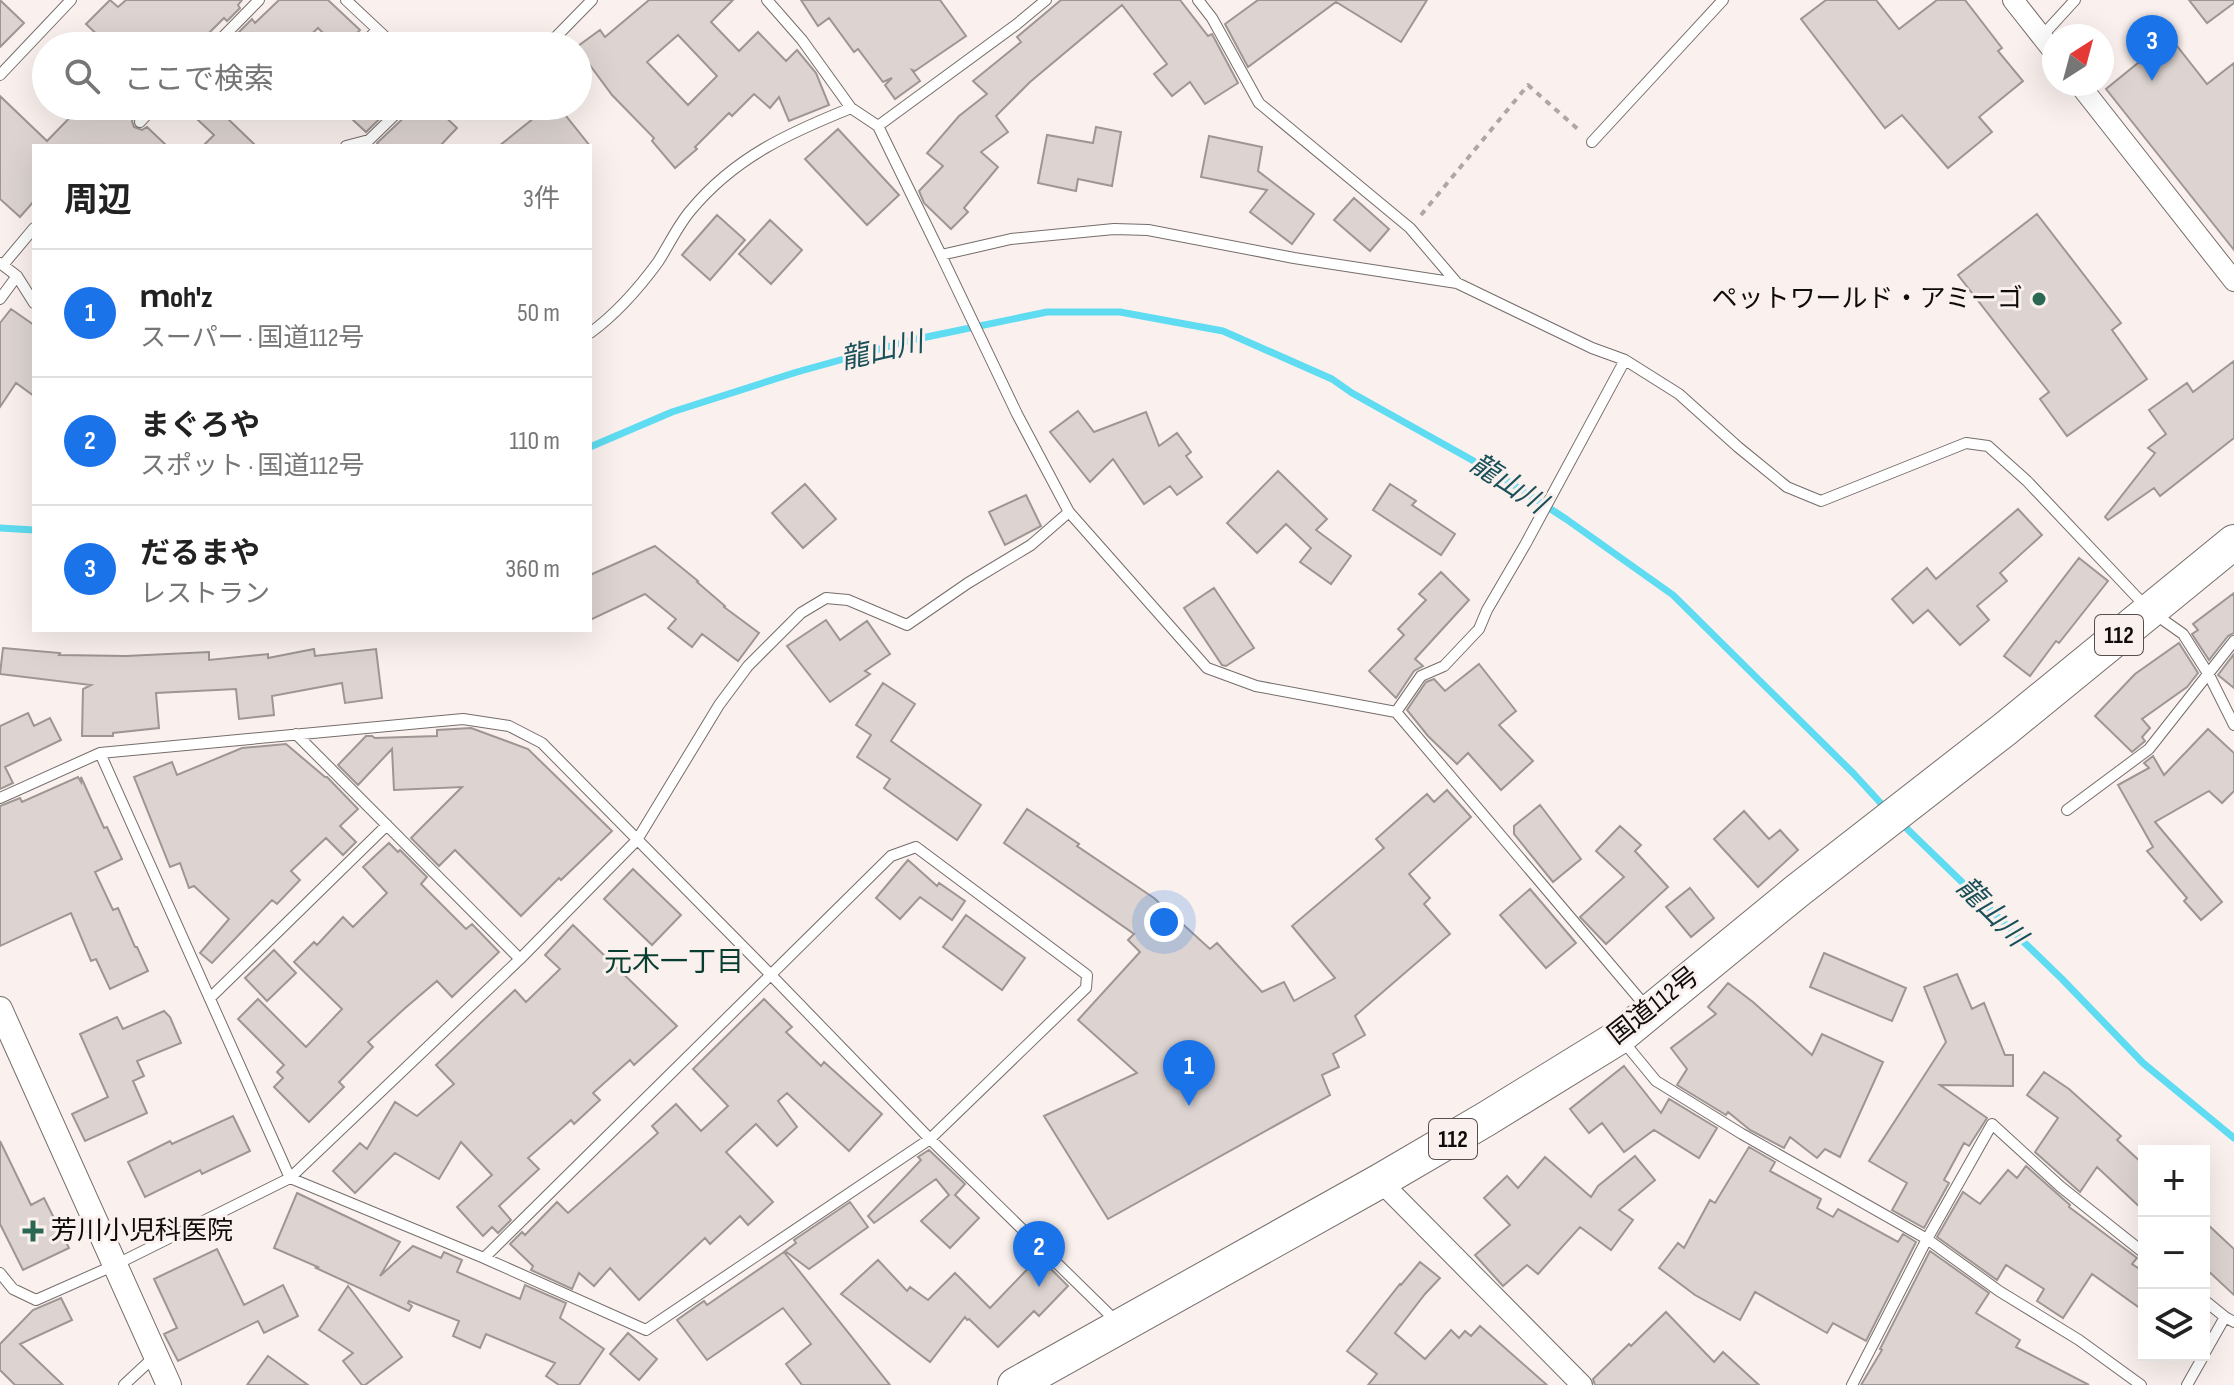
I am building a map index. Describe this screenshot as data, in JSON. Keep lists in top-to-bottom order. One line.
{"streets":{"highway":["112","国道112号"]},"districts":["元木一丁目"],"water":["龍山川"],"places":{"other":["ペットワールド・アミーゴ"],"health":["芳川小児科医院"]},"north":"top right","page":{"pins":["3","1","2"],"search":"ここで検索","heading":["周辺","3件"],"list":[{"mark":"1","name":"ｍoh'z","note":"スーパー · 国道112号","value":"50 m"},{"mark":"2","name":"まぐろや","note":"スポット · 国道112号","value":"110 m"},{"mark":"3","name":"だるまや","note":"レストラン","value":"360 m"}],"map_buttons":["+","−"]}}
